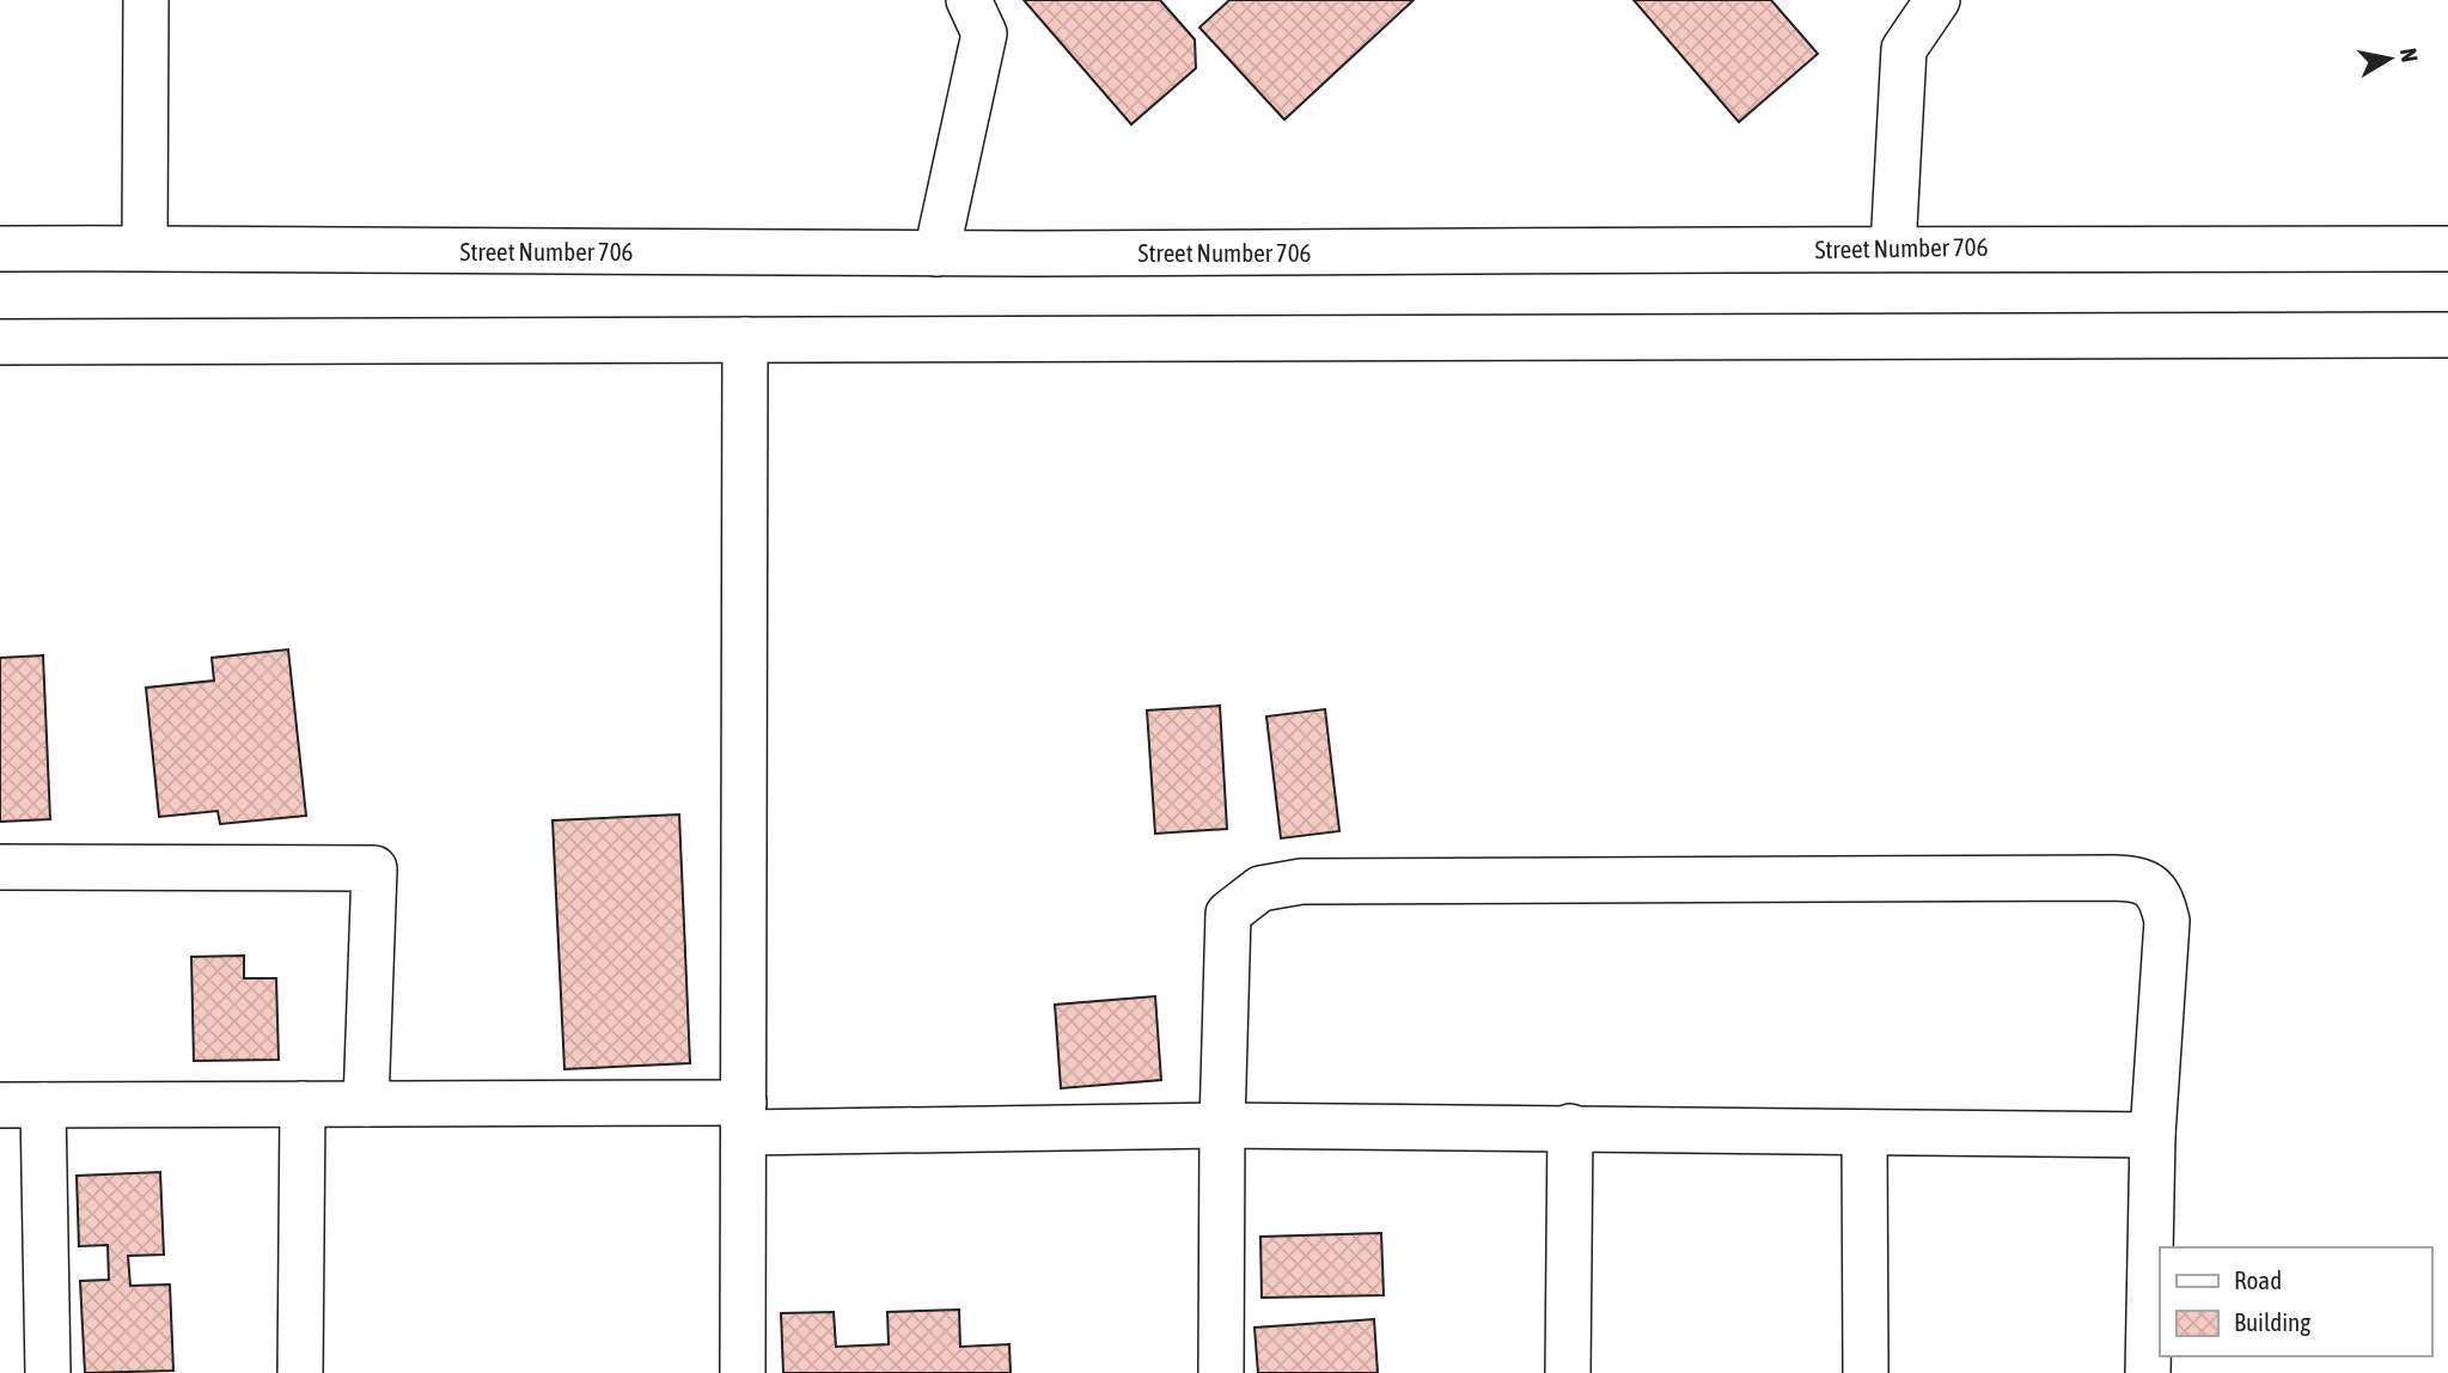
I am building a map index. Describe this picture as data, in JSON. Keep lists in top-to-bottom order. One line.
{"streets":{"street":["Street Number 706"]},"legend":["Road","Building"],"north":"right"}
